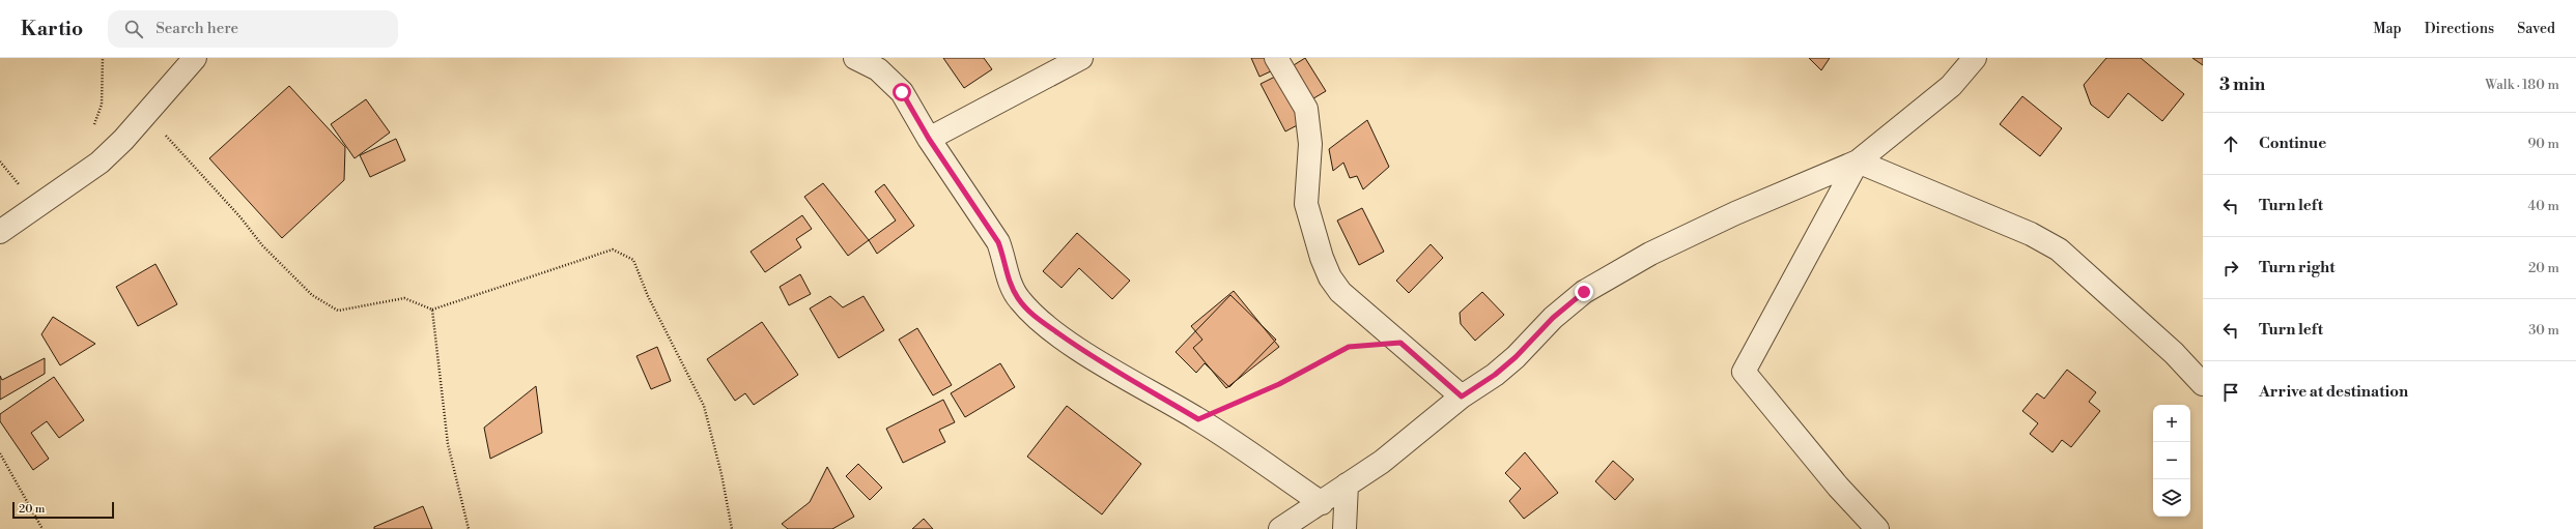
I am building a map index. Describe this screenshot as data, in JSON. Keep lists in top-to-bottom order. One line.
{"scale_bar":"20 m","page":{"header":"Kartio","search":"Search here","nav":["Map","Directions","Saved"],"heading":["3 min","Walk · 180 m"],"list":[["Continue","90 m"],["Turn left","40 m"],["Turn right","20 m"],["Turn left","30 m"],"Arrive at destination"],"map_buttons":["+","−"],"scale":"20 m"}}
